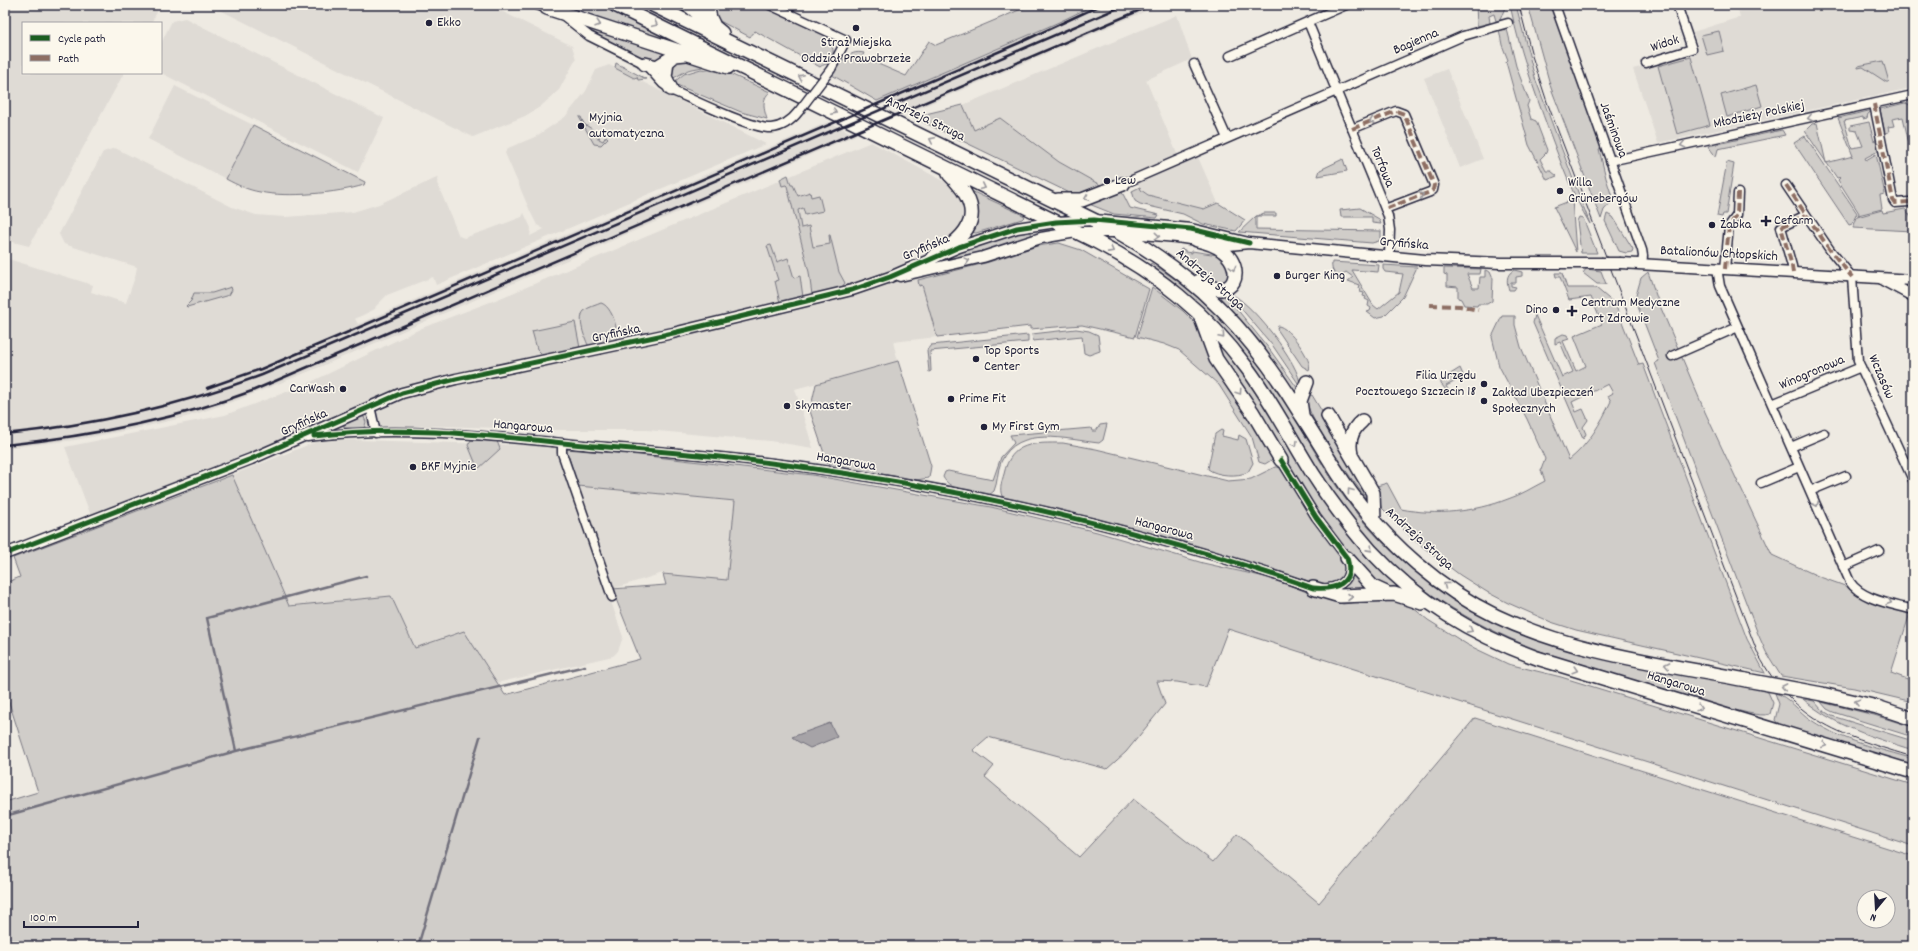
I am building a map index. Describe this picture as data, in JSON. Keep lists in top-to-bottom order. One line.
{"streets":{"main road":["Andrzeja Struga","Hangarowa"],"street":["Bagienna","Widok","Młodzieży Polskiej","Jaśminowa","Torfowa","Gryfińska","Batalionów Chłopskich","Winogronowa","Wczasów"]},"crossings":[["Bagienna","Torfowa"],["Młodzieży Polskiej","Jaśminowa"],["Andrzeja Struga","Gryfińska"],["Andrzeja Struga","Hangarowa"],["Jaśminowa","Batalionów Chłopskich"],["Torfowa","Gryfińska"],["Gryfińska","Batalionów Chłopskich"],["Gryfińska","Hangarowa"],["Batalionów Chłopskich","Winogronowa"],["Batalionów Chłopskich","Wczasów"],["Winogronowa","Wczasów"]],"one_way":["Młodzieży Polskiej"],"places":{"other":["Ekko","Straż Miejska Oddział Prawobrzeże","Myjnia automatyczna","Lew","Willa Grünebergów","Żabka","Burger King","Dino","Top Sports Center","Filia Urzędu Pocztowego Szczecin 18","CarWash","Prime Fit","Zakład Ubezpieczeń Społecznych","Skymaster","My First Gym","BKF Myjnie"],"health":["Cefarm","Centrum Medyczne Port Zdrowie"]},"legend":["Cycle path","Path"],"scale_bar":"100 m","north":"bottom"}
